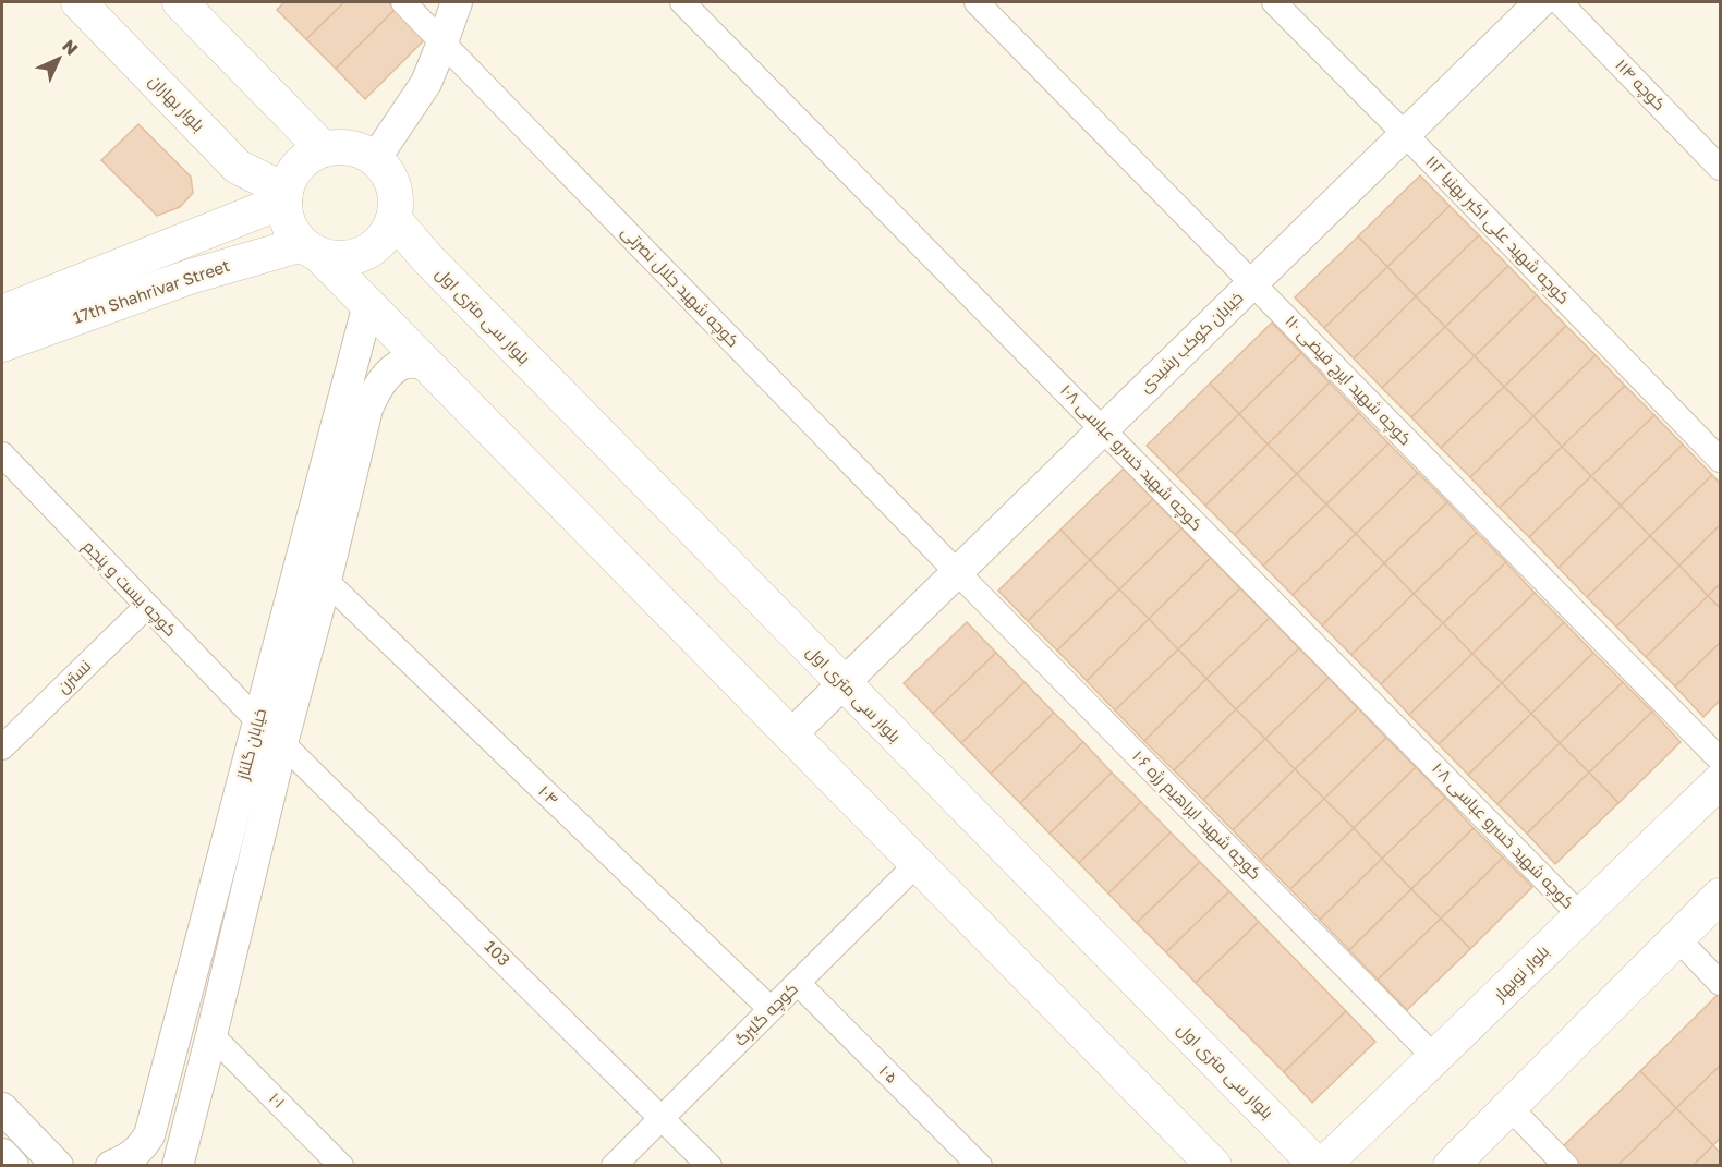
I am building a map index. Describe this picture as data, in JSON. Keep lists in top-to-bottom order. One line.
{"streets":{"main road":["بلوار بهاران","17th Shahrivar Street","بلوار سی متری اول","بلوار نوبهار"],"street":["کوچه ۱۱۴","کوچه شهید علی اکبر بهنیا ۱۱۲","کوچه شهید جلال نصرتی","خیابان کوکب رشیدی","کوچه شهید ایرج فیضی ۱۱۰","کوچه شهید خسرو عباسی ۱۰۸","کوچه بیست و پنجم","نسترن","خیابان گلناز","۱۰۴","کوچه شهید ابراهیم رژه ۱۰۶","103","کوچه گلبرگ","۱۰۵","۱۰۱"]},"crossings":[["بلوار بهاران","17th Shahrivar Street"],["بلوار بهاران","بلوار سی متری اول"],["کوچه شهید علی اکبر بهنیا ۱۱۲","خیابان کوکب رشیدی"],["کوچه شهید جلال نصرتی","خیابان کوکب رشیدی"],["کوچه شهید جلال نصرتی","کوچه شهید ابراهیم رژه ۱۰۶"],["17th Shahrivar Street","بلوار سی متری اول"],["بلوار سی متری اول","خیابان کوکب رشیدی"],["بلوار سی متری اول","بلوار نوبهار"],["خیابان کوکب رشیدی","کوچه شهید ایرج فیضی ۱۱۰"],["خیابان کوکب رشیدی","کوچه شهید خسرو عباسی ۱۰۸"],["خیابان کوکب رشیدی","کوچه شهید ابراهیم رژه ۱۰۶"],["کوچه شهید خسرو عباسی ۱۰۸","بلوار نوبهار"],["کوچه بیست و پنجم","نسترن"],["کوچه بیست و پنجم","خیابان گلناز"],["کوچه بیست و پنجم","103"],["خیابان گلناز","۱۰۴"],["خیابان گلناز","103"],["خیابان گلناز","۱۰۱"],["۱۰۴","کوچه گلبرگ"],["کوچه شهید ابراهیم رژه ۱۰۶","بلوار نوبهار"],["103","کوچه گلبرگ"],["کوچه گلبرگ","۱۰۵"]],"north":"top right"}
